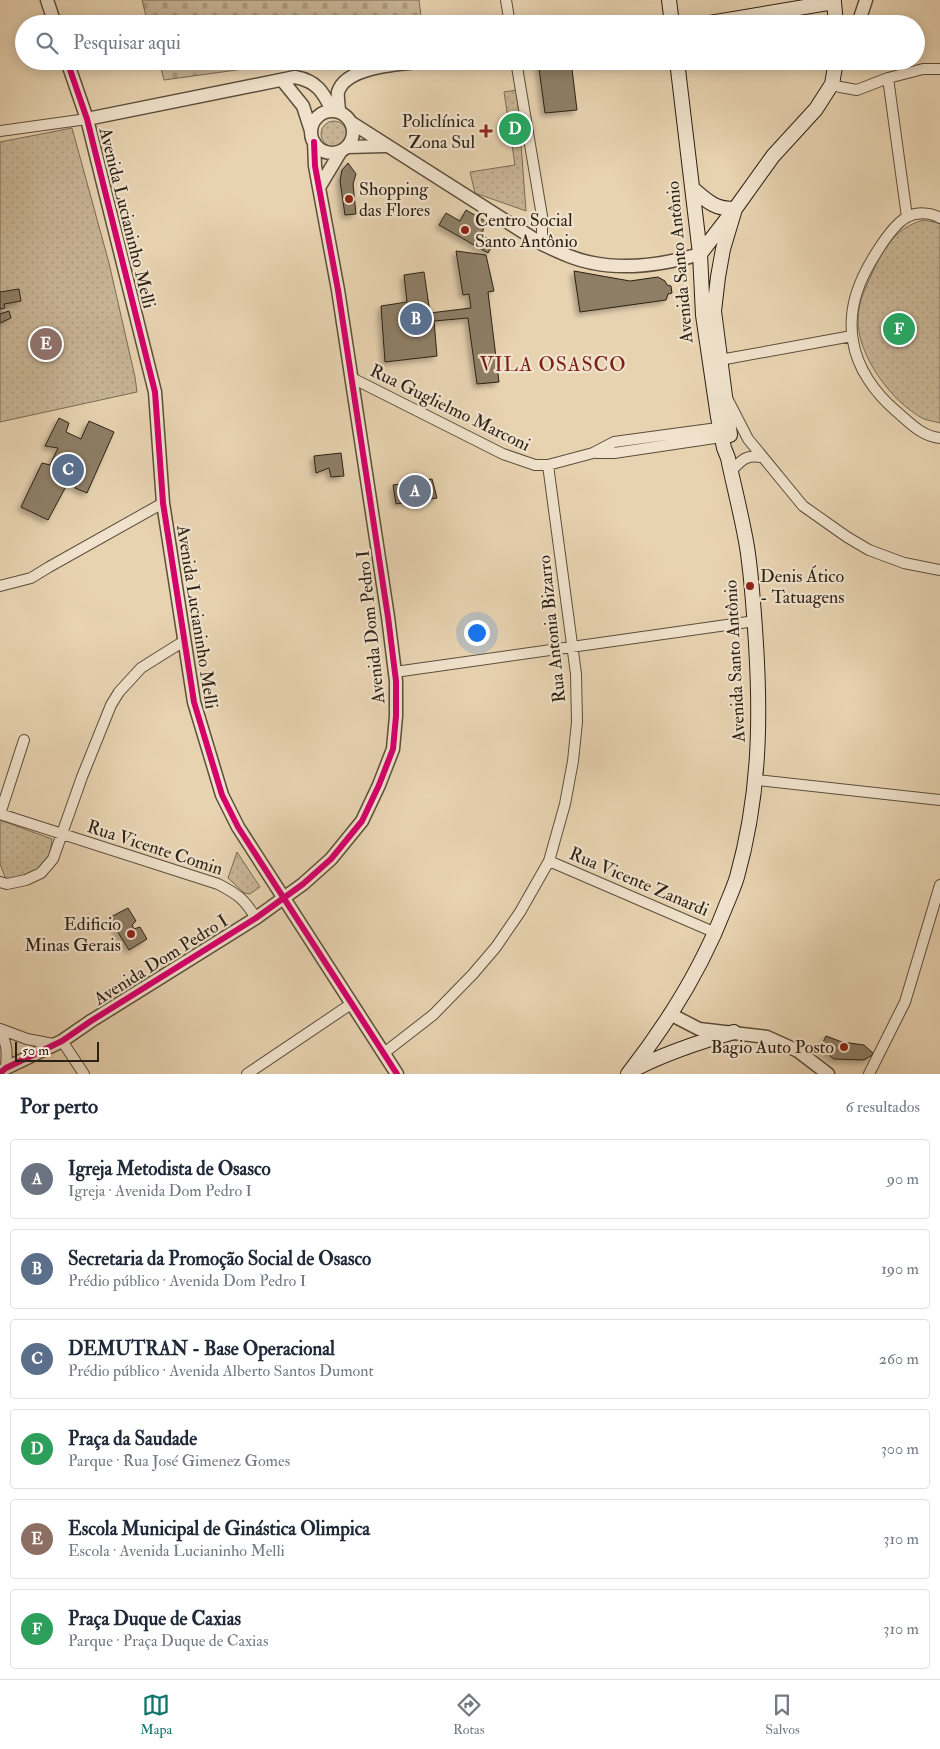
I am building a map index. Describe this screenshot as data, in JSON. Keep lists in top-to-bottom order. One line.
{"streets":{"main road":["Avenida Santo Antônio"],"street":["Avenida Lucianinho Melli","Rua Guglielmo Marconi","Avenida Dom Pedro I","Rua Antonia Bizarro","Rua Vicente Comin","Rua Vicente Zanardi"]},"crossings":[["Avenida Lucianinho Melli","Avenida Dom Pedro I"],["Avenida Lucianinho Melli","Rua Antonia Bizarro"],["Avenida Santo Antônio","Rua Guglielmo Marconi"],["Avenida Santo Antônio","Rua Vicente Zanardi"],["Rua Guglielmo Marconi","Avenida Dom Pedro I"],["Rua Guglielmo Marconi","Rua Antonia Bizarro"],["Avenida Dom Pedro I","Rua Vicente Comin"],["Rua Antonia Bizarro","Rua Vicente Zanardi"]],"districts":["VILA OSASCO"],"places":{"health":["Policlínica Zona Sul"],"other":["Shopping das Flores","Centro Social Santo Antônio","Denis Ático - Tatuagens","Edificio Minas Gerais","Bagio Auto Posto"]},"scale_bar":"50 m","page":{"search":"Pesquisar aqui","pins":["D","B","F","E","C","A"],"scale":"50 m","heading":["Por perto","6 resultados"],"list":[{"mark":"A","name":"Igreja Metodista de Osasco","note":"Igreja · Avenida Dom Pedro I","value":"90 m"},{"mark":"B","name":"Secretaria da Promoção Social de Osasco","note":"Prédio público · Avenida Dom Pedro I","value":"190 m"},{"mark":"C","name":"DEMUTRAN - Base Operacional","note":"Prédio público · Avenida Alberto Santos Dumont","value":"260 m"},{"mark":"D","name":"Praça da Saudade","note":"Parque · Rua José Gimenez Gomes","value":"300 m"},{"mark":"E","name":"Escola Municipal de Ginástica Olimpica","note":"Escola · Avenida Lucianinho Melli","value":"310 m"},{"mark":"F","name":"Praça Duque de Caxias","note":"Parque · Praça Duque de Caxias","value":"310 m"}],"nav":["Mapa","Rotas","Salvos"]}}
